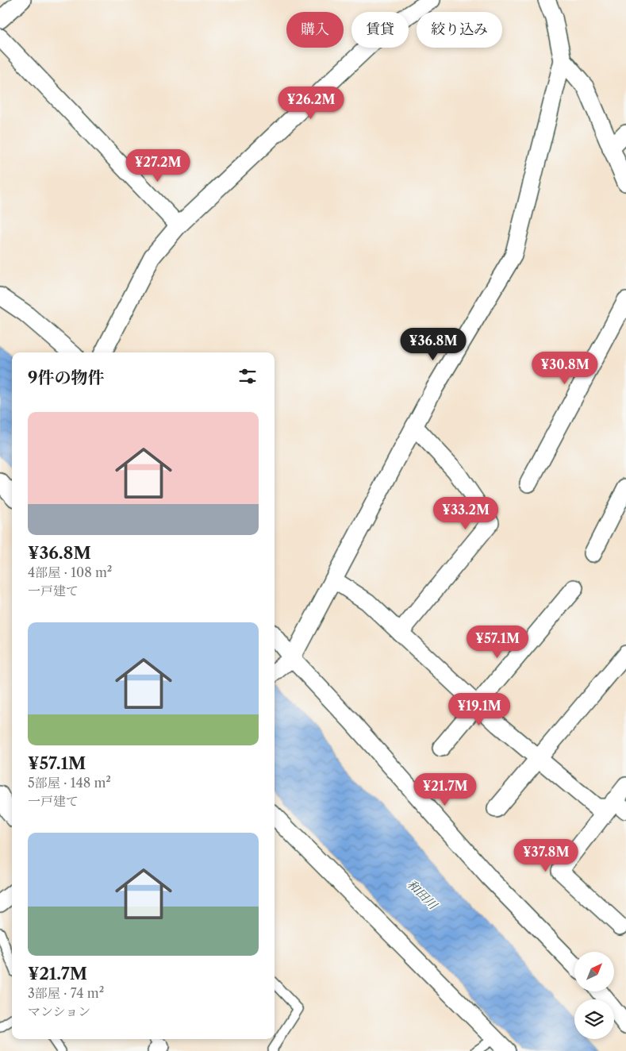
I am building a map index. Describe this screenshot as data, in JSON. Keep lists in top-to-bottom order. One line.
{"water":["和田川"],"north":"top right","page":{"chip":["購入","賃貸","絞り込み"],"price":["¥26.2M","¥27.2M","¥36.8M","¥30.8M","¥33.2M","¥57.1M","¥19.1M","¥21.7M","¥37.8M"],"heading":"9件の物件","list":[{"name":"¥36.8M","note":"4部屋 · 108 m² · 一戸建て"},{"name":"¥57.1M","note":"5部屋 · 148 m² · 一戸建て"},{"name":"¥21.7M","note":"3部屋 · 74 m² · マンション"}]}}
